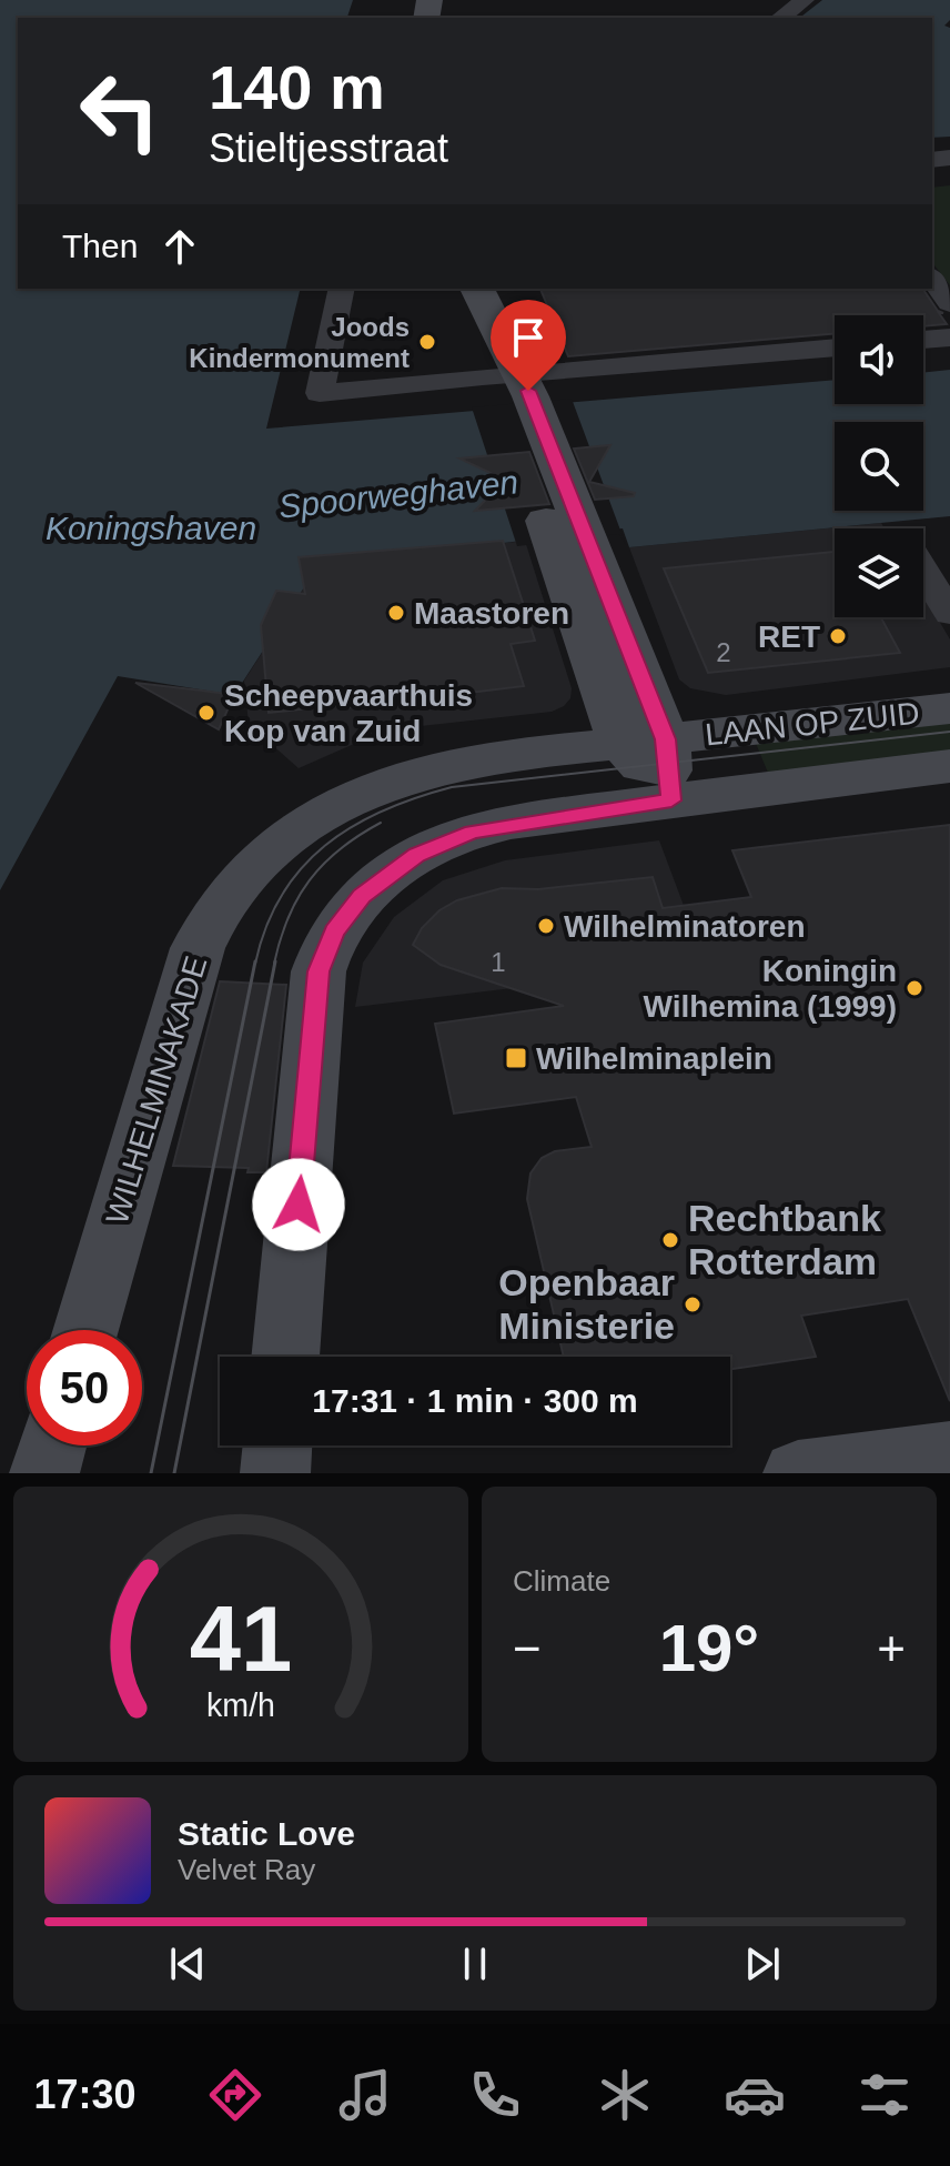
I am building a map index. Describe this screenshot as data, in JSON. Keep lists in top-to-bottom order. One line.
{"streets":{"main road":["LAAN OP ZUID","WILHELMINAKADE"]},"crossings":[["LAAN OP ZUID","WILHELMINAKADE"]],"water":["Spoorweghaven","Koningshaven"],"places":{"other":["Joods Kindermonument","Maastoren","RET","Scheepvaarthuis Kop van Zuid","Wilhelminatoren","Koningin Wilhemina (1999)","Rechtbank Rotterdam","Openbaar Ministerie"],"transit":["Wilhelminaplein"]},"house_numbers":["2","1"],"page":{"turn":["140 m","Stieltjesstraat"],"then":"Then","limit":"50","trip":"17:31 · 1 min · 300 m","tile":"Climate","heat":["−","19°","+"],"song":["Static Love","Velvet Ray"],"tabs":"17:30","gauge":["41","km/h"]}}
